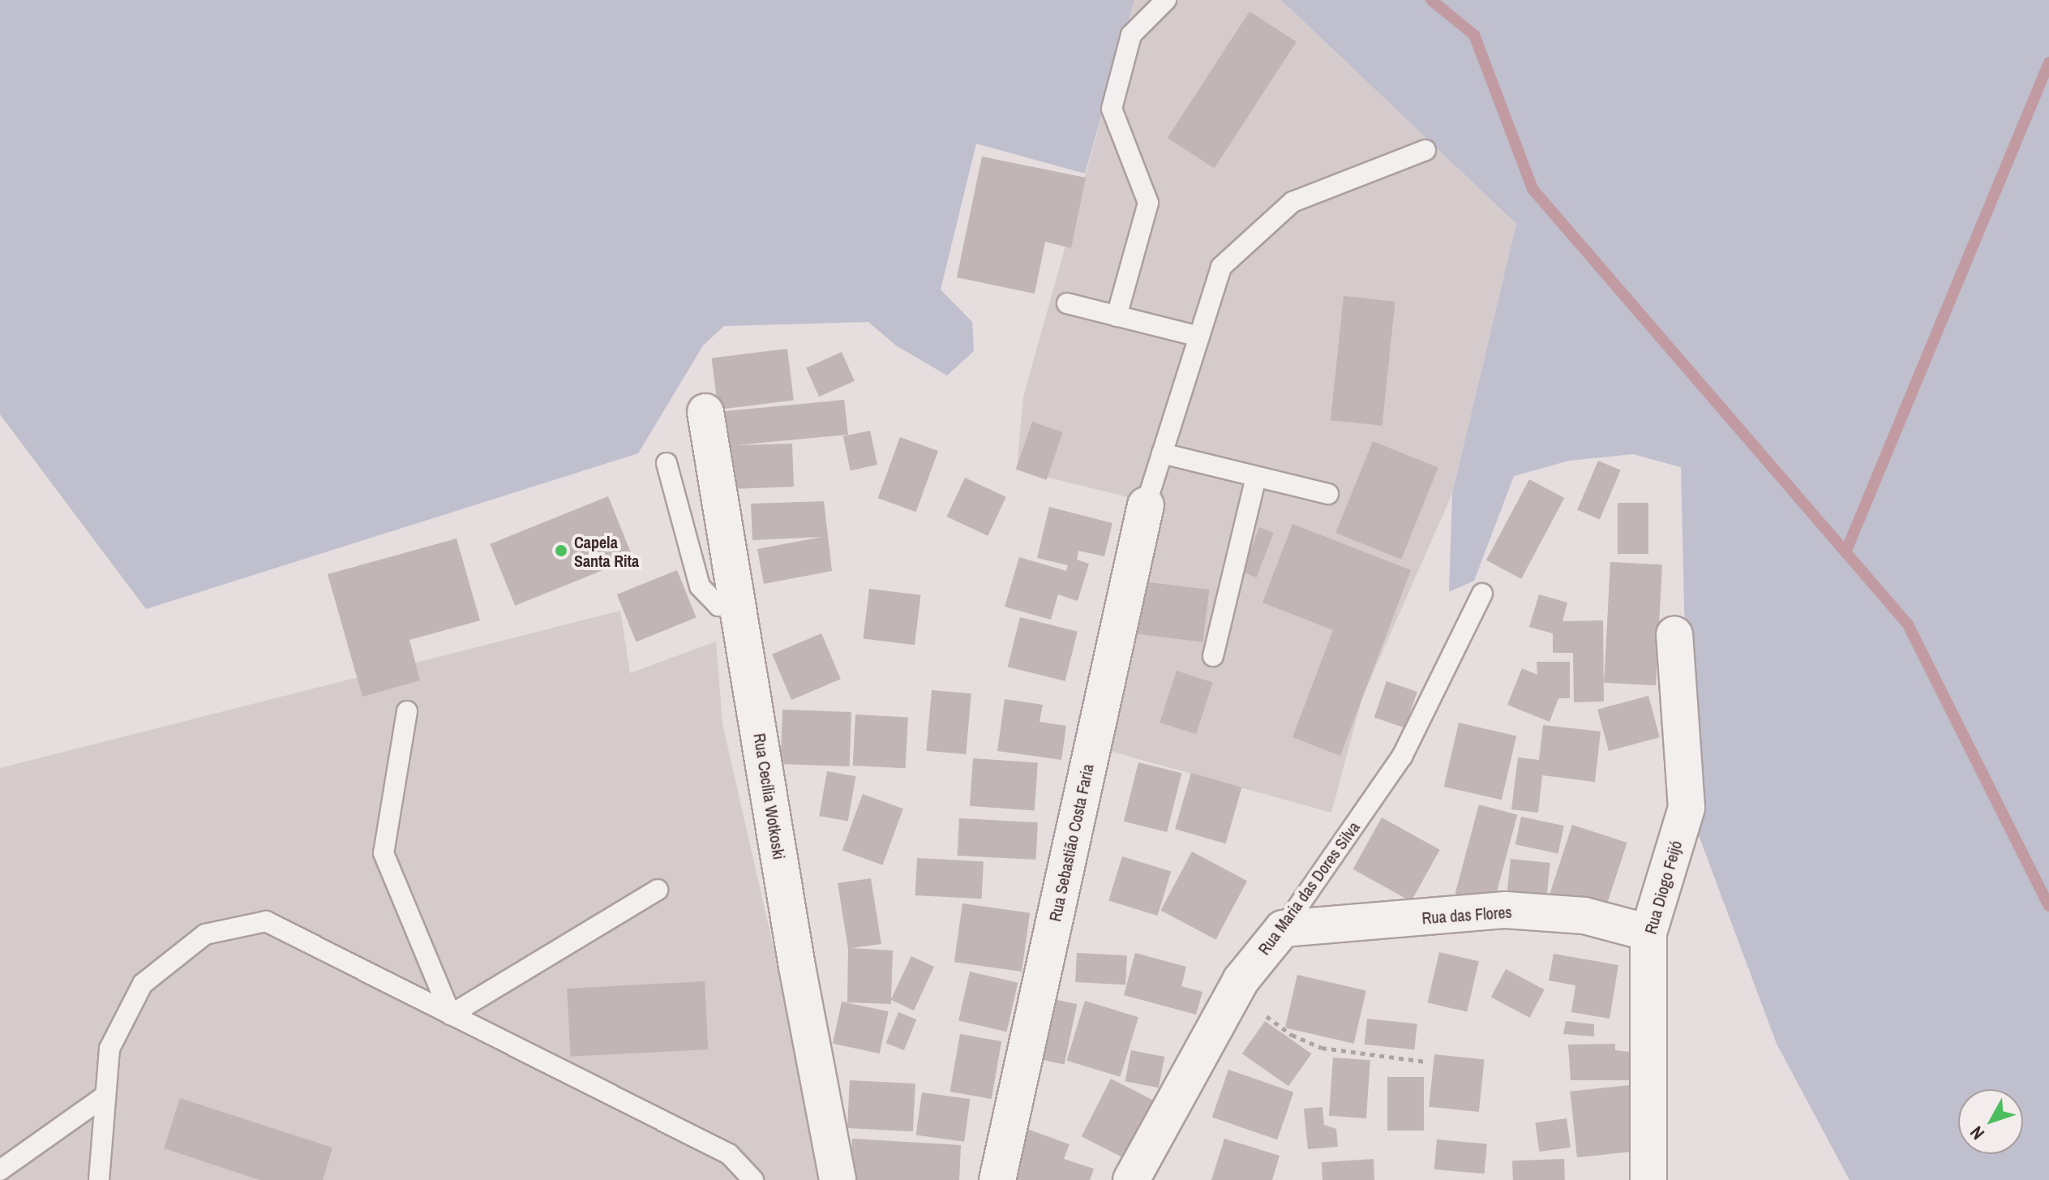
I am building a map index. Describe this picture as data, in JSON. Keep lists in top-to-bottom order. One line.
{"streets":{"street":["Rua Cecília Wotkoski","Rua Sebastião Costa Faria","Rua Diogo Feijó","Rua Maria das Dores Silva","Rua das Flores"]},"crossings":[["Rua Diogo Feijó","Rua das Flores"],["Rua Maria das Dores Silva","Rua das Flores"]],"places":["Capela Santa Rita"],"north":"bottom left"}
